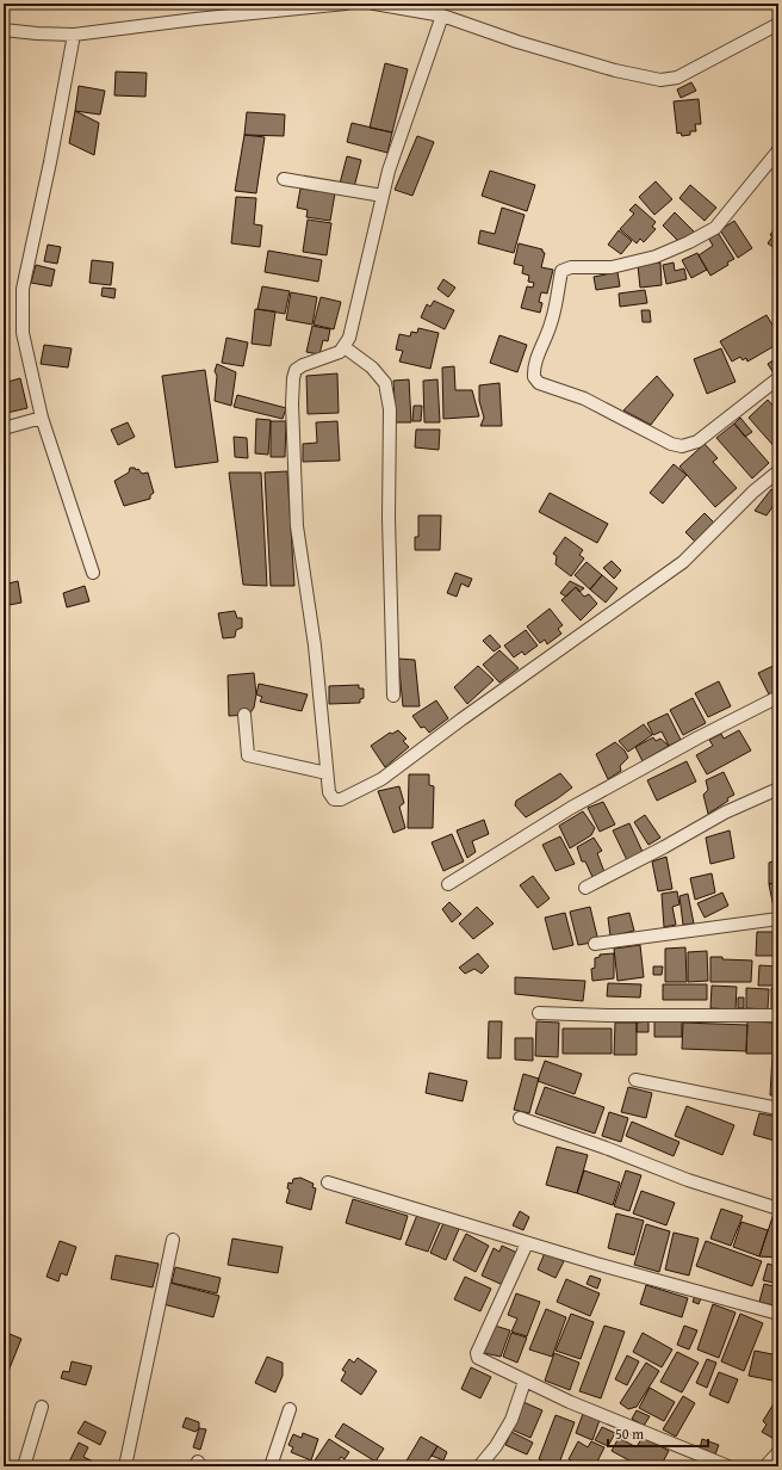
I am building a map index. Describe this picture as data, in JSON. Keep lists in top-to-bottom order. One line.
{"scale_bar":"50 m"}
